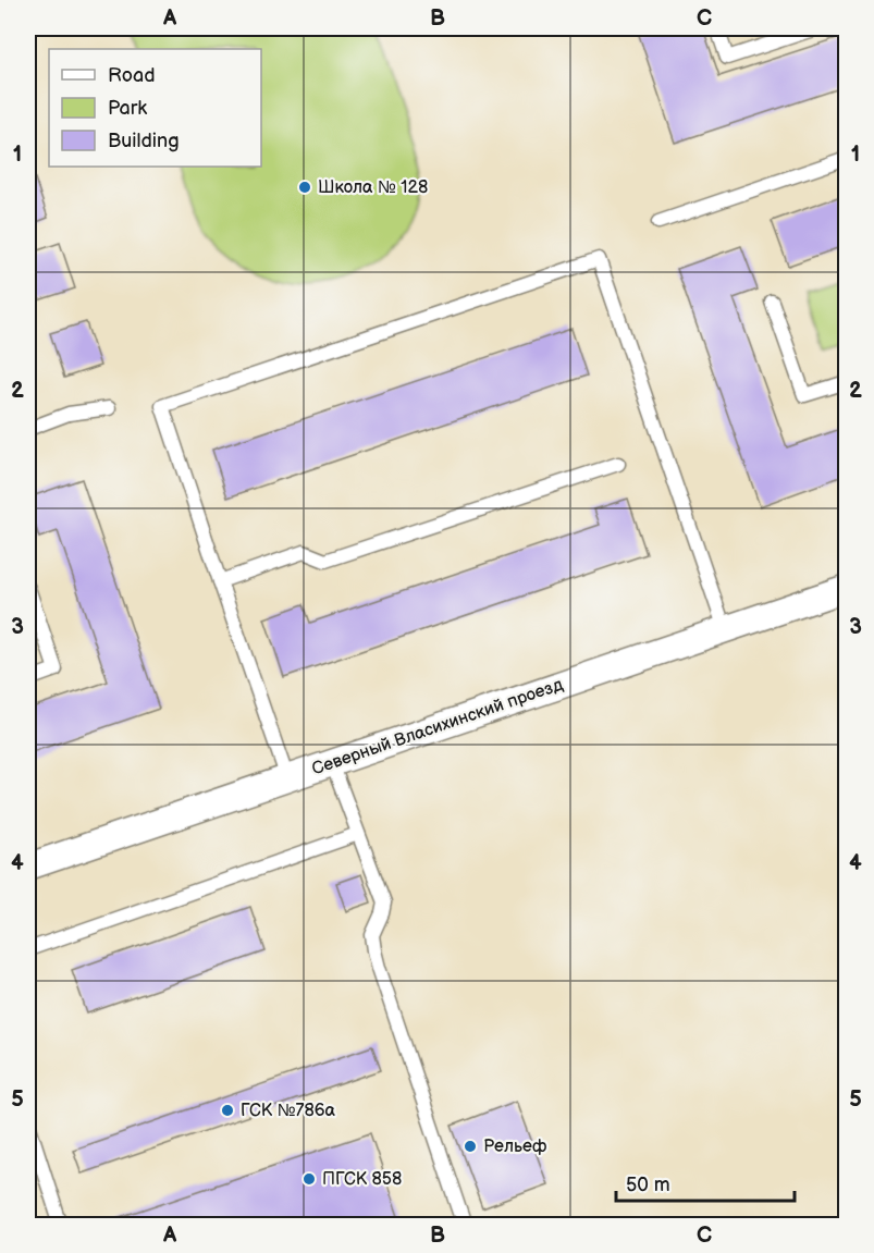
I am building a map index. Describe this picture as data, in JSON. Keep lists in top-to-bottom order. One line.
{"streets":{"street":["Северный Власихинский проезд"]},"places":["Школа № 128","ГСК №786а","Рельеф","ПГСК 858"],"legend":["Road","Park","Building"],"scale_bar":"50 m","grid":{"columns":["A","B","C"],"rows":["1","2","3","4","5"]}}
